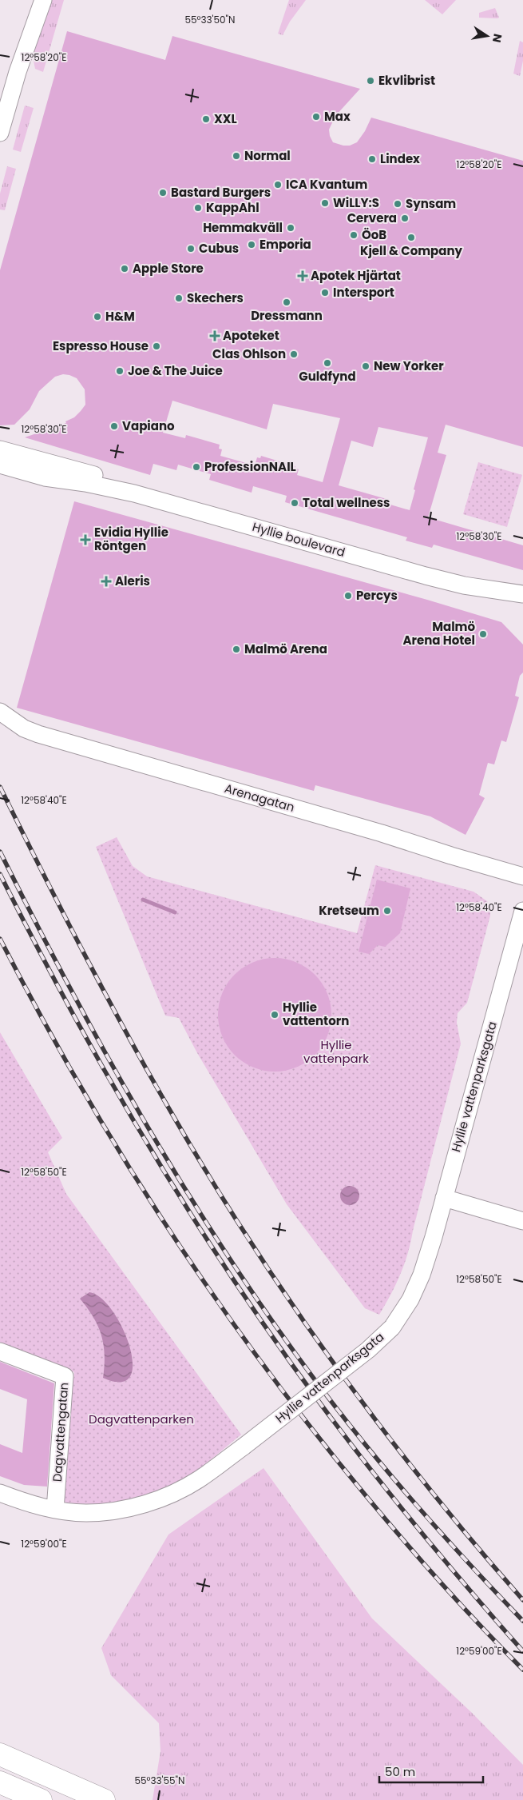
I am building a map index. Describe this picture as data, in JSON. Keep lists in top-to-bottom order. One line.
{"streets":{"street":["Hyllie boulevard","Arenagatan","Hyllie vattenparksgata","Dagvattengatan"]},"crossings":[["Hyllie vattenparksgata","Dagvattengatan"]],"parks":["Hyllie vattenpark","Dagvattenparken"],"places":{"other":["Ekvlibrist","Max","XXL","Normal","Lindex","ICA Kvantum","Bastard Burgers","WiLLY:S","Synsam","KappAhl","Cervera","Hemmakväll","ÖoB","Kjell & Company","Emporia","Cubus","Apple Store","Intersport","Skechers","Dressmann","H&M","Espresso House","Clas Ohlson","Guldfynd","New Yorker","Joe & The Juice","Vapiano","ProfessionNAIL","Total wellness","Percys","Malmö Arena Hotel","Malmö Arena","Kretseum","Hyllie vattentorn"],"health":["Apotek Hjärtat","Apoteket","Evidia Hyllie Röntgen","Aleris"]},"scale_bar":"50 m","north":"right","coordinates":["55°33'50\"N","12°58'20\"E","12°58'30\"E","12°58'40\"E","12°58'50\"E","12°59'00\"E","55°33'55\"N"]}
